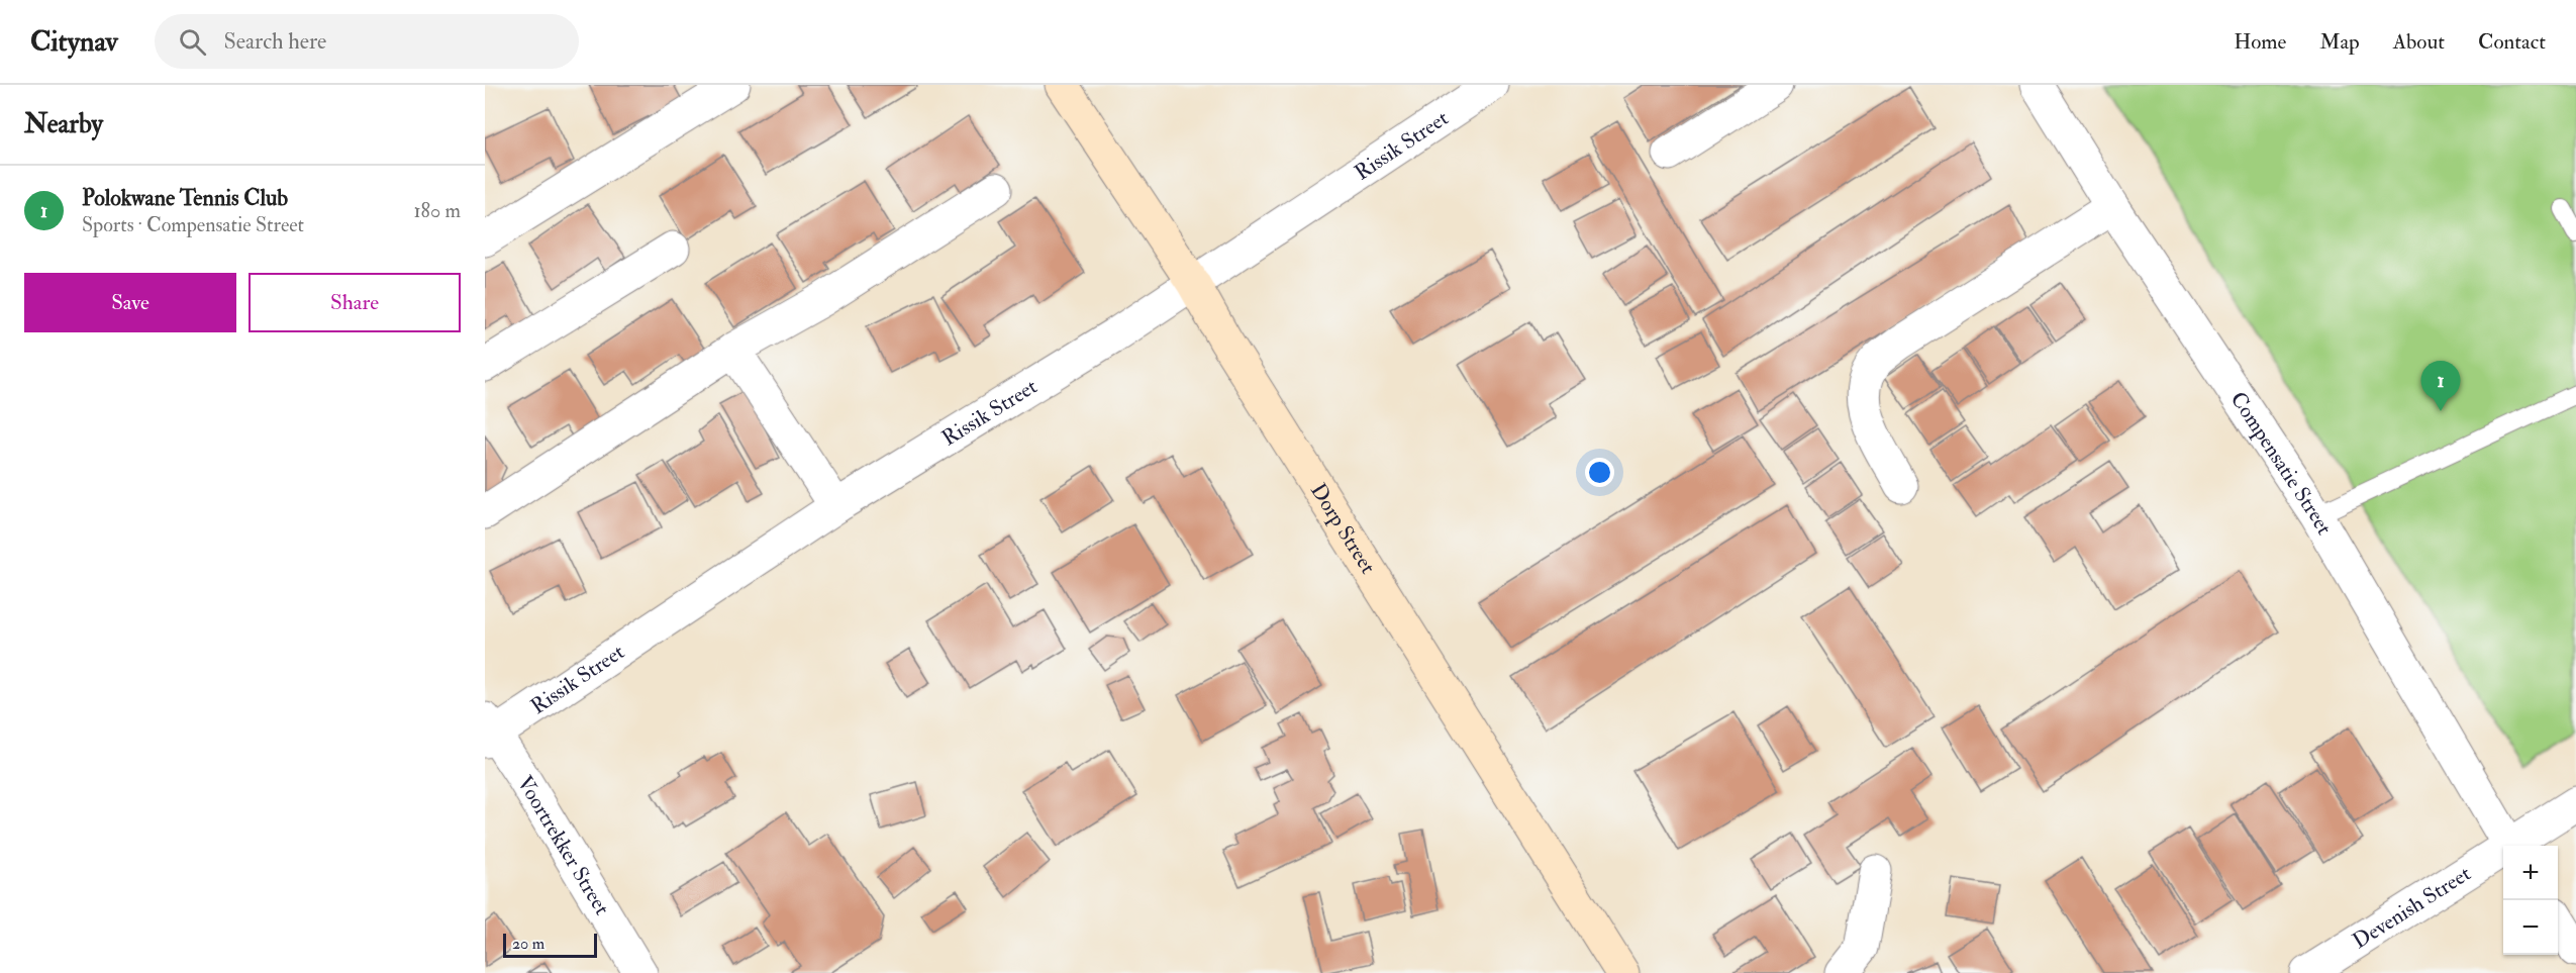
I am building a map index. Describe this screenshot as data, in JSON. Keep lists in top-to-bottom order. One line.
{"streets":{"street":["Rissik Street","Compensatie Street","Dorp Street","Voortrekker Street","Devenish Street"]},"crossings":[["Rissik Street","Dorp Street"],["Rissik Street","Voortrekker Street"]],"scale_bar":"20 m","page":{"header":"Citynav","search":"Search here","nav":["Home","Map","About","Contact"],"heading":"Nearby","list":[{"mark":"1","name":"Polokwane Tennis Club","note":"Sports · Compensatie Street","value":"180 m"}],"buttons":["Save","Share"],"pins":"1","map_buttons":["+","−"],"scale":"20 m"}}
